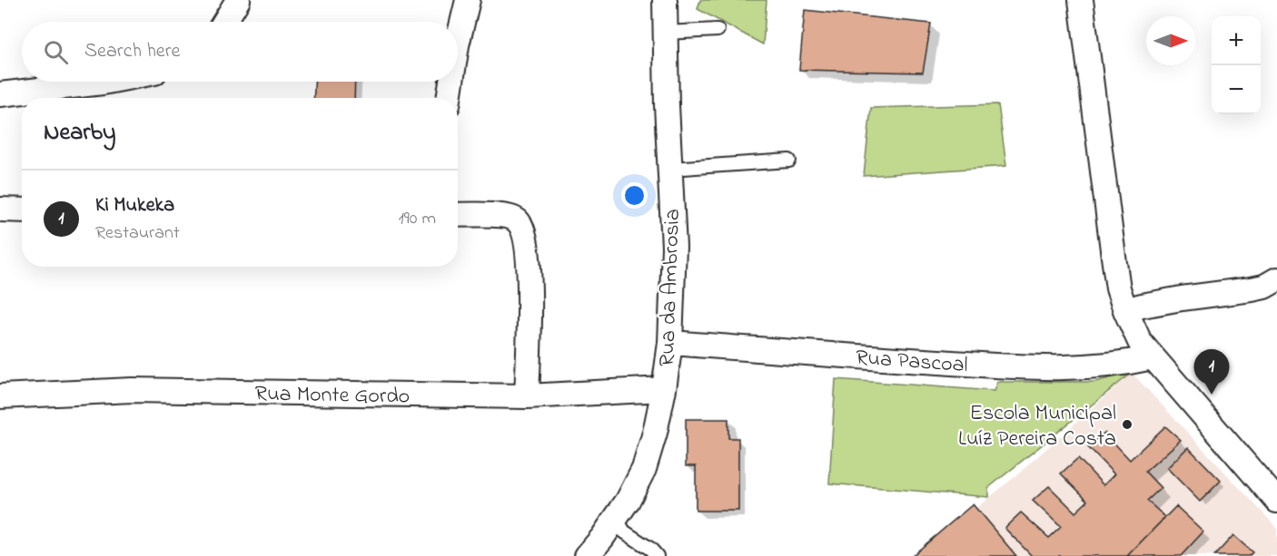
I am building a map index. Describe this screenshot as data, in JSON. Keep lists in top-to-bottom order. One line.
{"streets":{"street":["Rua da Ambrosia","Rua Pascoal","Rua Monte Gordo"]},"crossings":[["Rua da Ambrosia","Rua Pascoal"],["Rua da Ambrosia","Rua Monte Gordo"]],"places":["Escola Municipal Luíz Pereira Costa"],"north":"right","page":{"map_buttons":["+","−"],"search":"Search here","heading":"Nearby","list":[{"mark":"1","name":"Ki Mukeka","note":"Restaurant","value":"190 m"}],"pins":"1"}}
